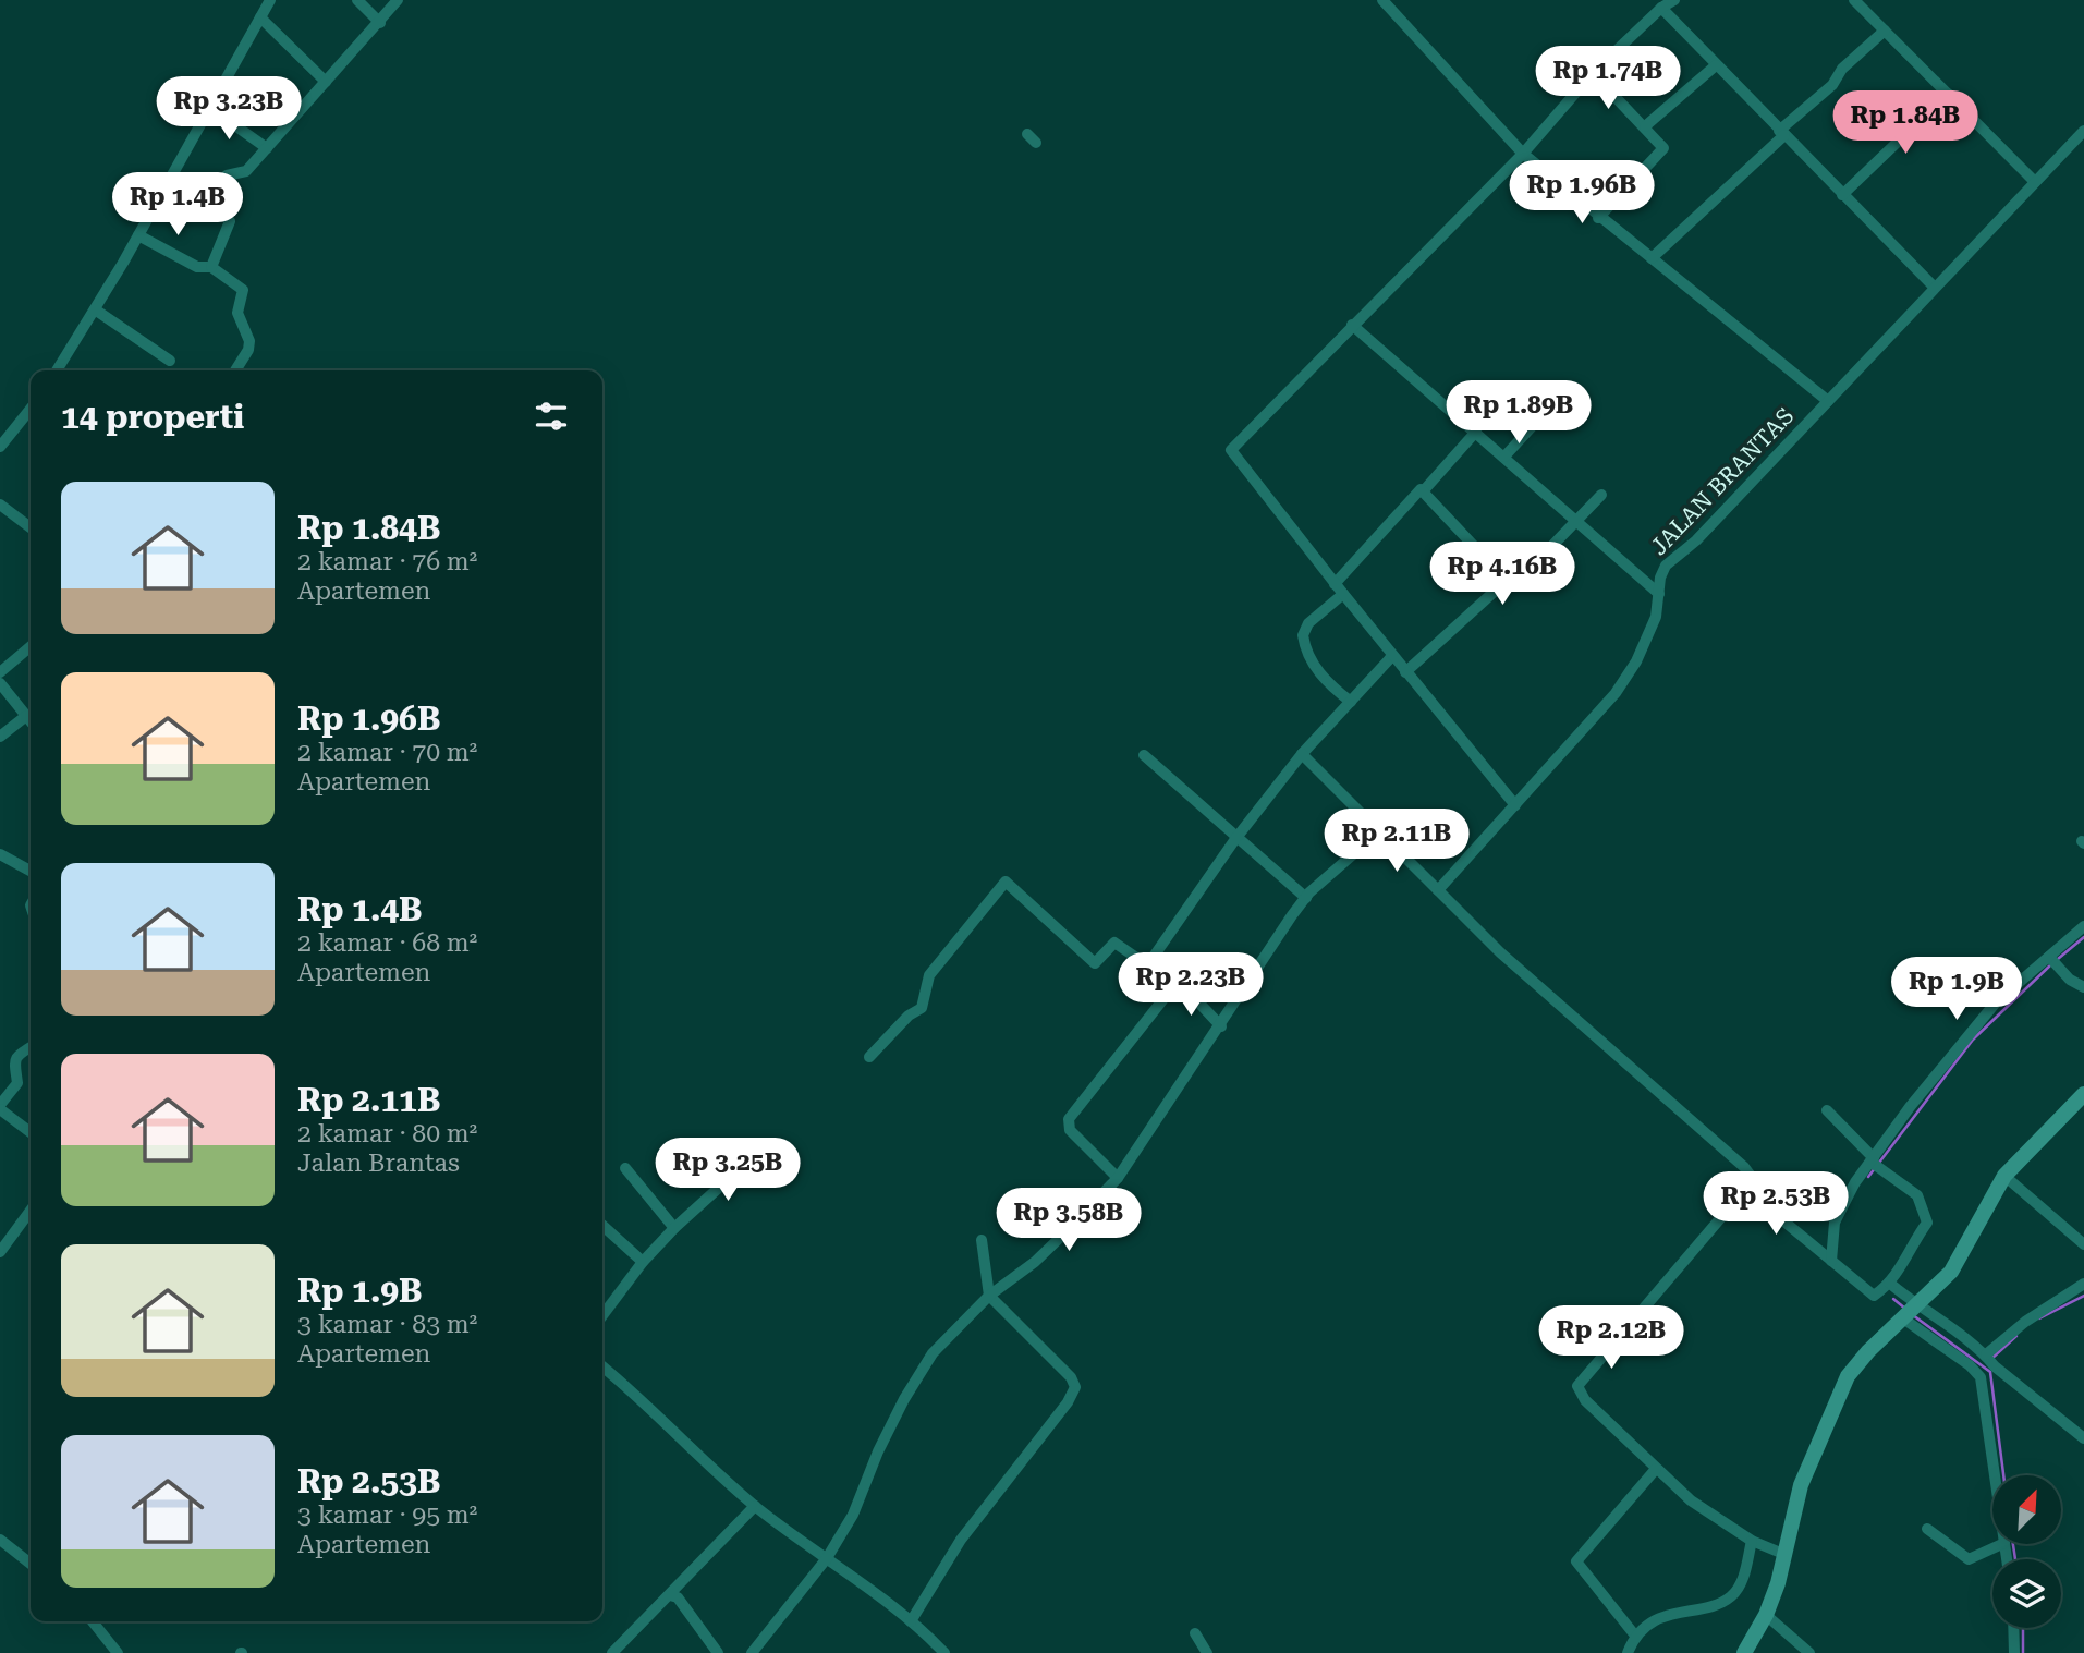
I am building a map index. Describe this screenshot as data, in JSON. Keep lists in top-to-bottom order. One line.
{"streets":{"street":["JALAN BRANTAS"]},"north":"top right","page":{"price":["Rp 1.74B","Rp 3.23B","Rp 1.84B","Rp 1.96B","Rp 1.4B","Rp 1.89B","Rp 4.16B","Rp 2.11B","Rp 2.23B","Rp 1.9B","Rp 3.25B","Rp 2.53B","Rp 3.58B","Rp 2.12B"],"heading":"14 properti","list":[{"name":"Rp 1.84B","note":"2 kamar · 76 m² · Apartemen"},{"name":"Rp 1.96B","note":"2 kamar · 70 m² · Apartemen"},{"name":"Rp 1.4B","note":"2 kamar · 68 m² · Apartemen"},{"name":"Rp 2.11B","note":"2 kamar · 80 m² · Jalan Brantas"},{"name":"Rp 1.9B","note":"3 kamar · 83 m² · Apartemen"},{"name":"Rp 2.53B","note":"3 kamar · 95 m² · Apartemen"}]}}
